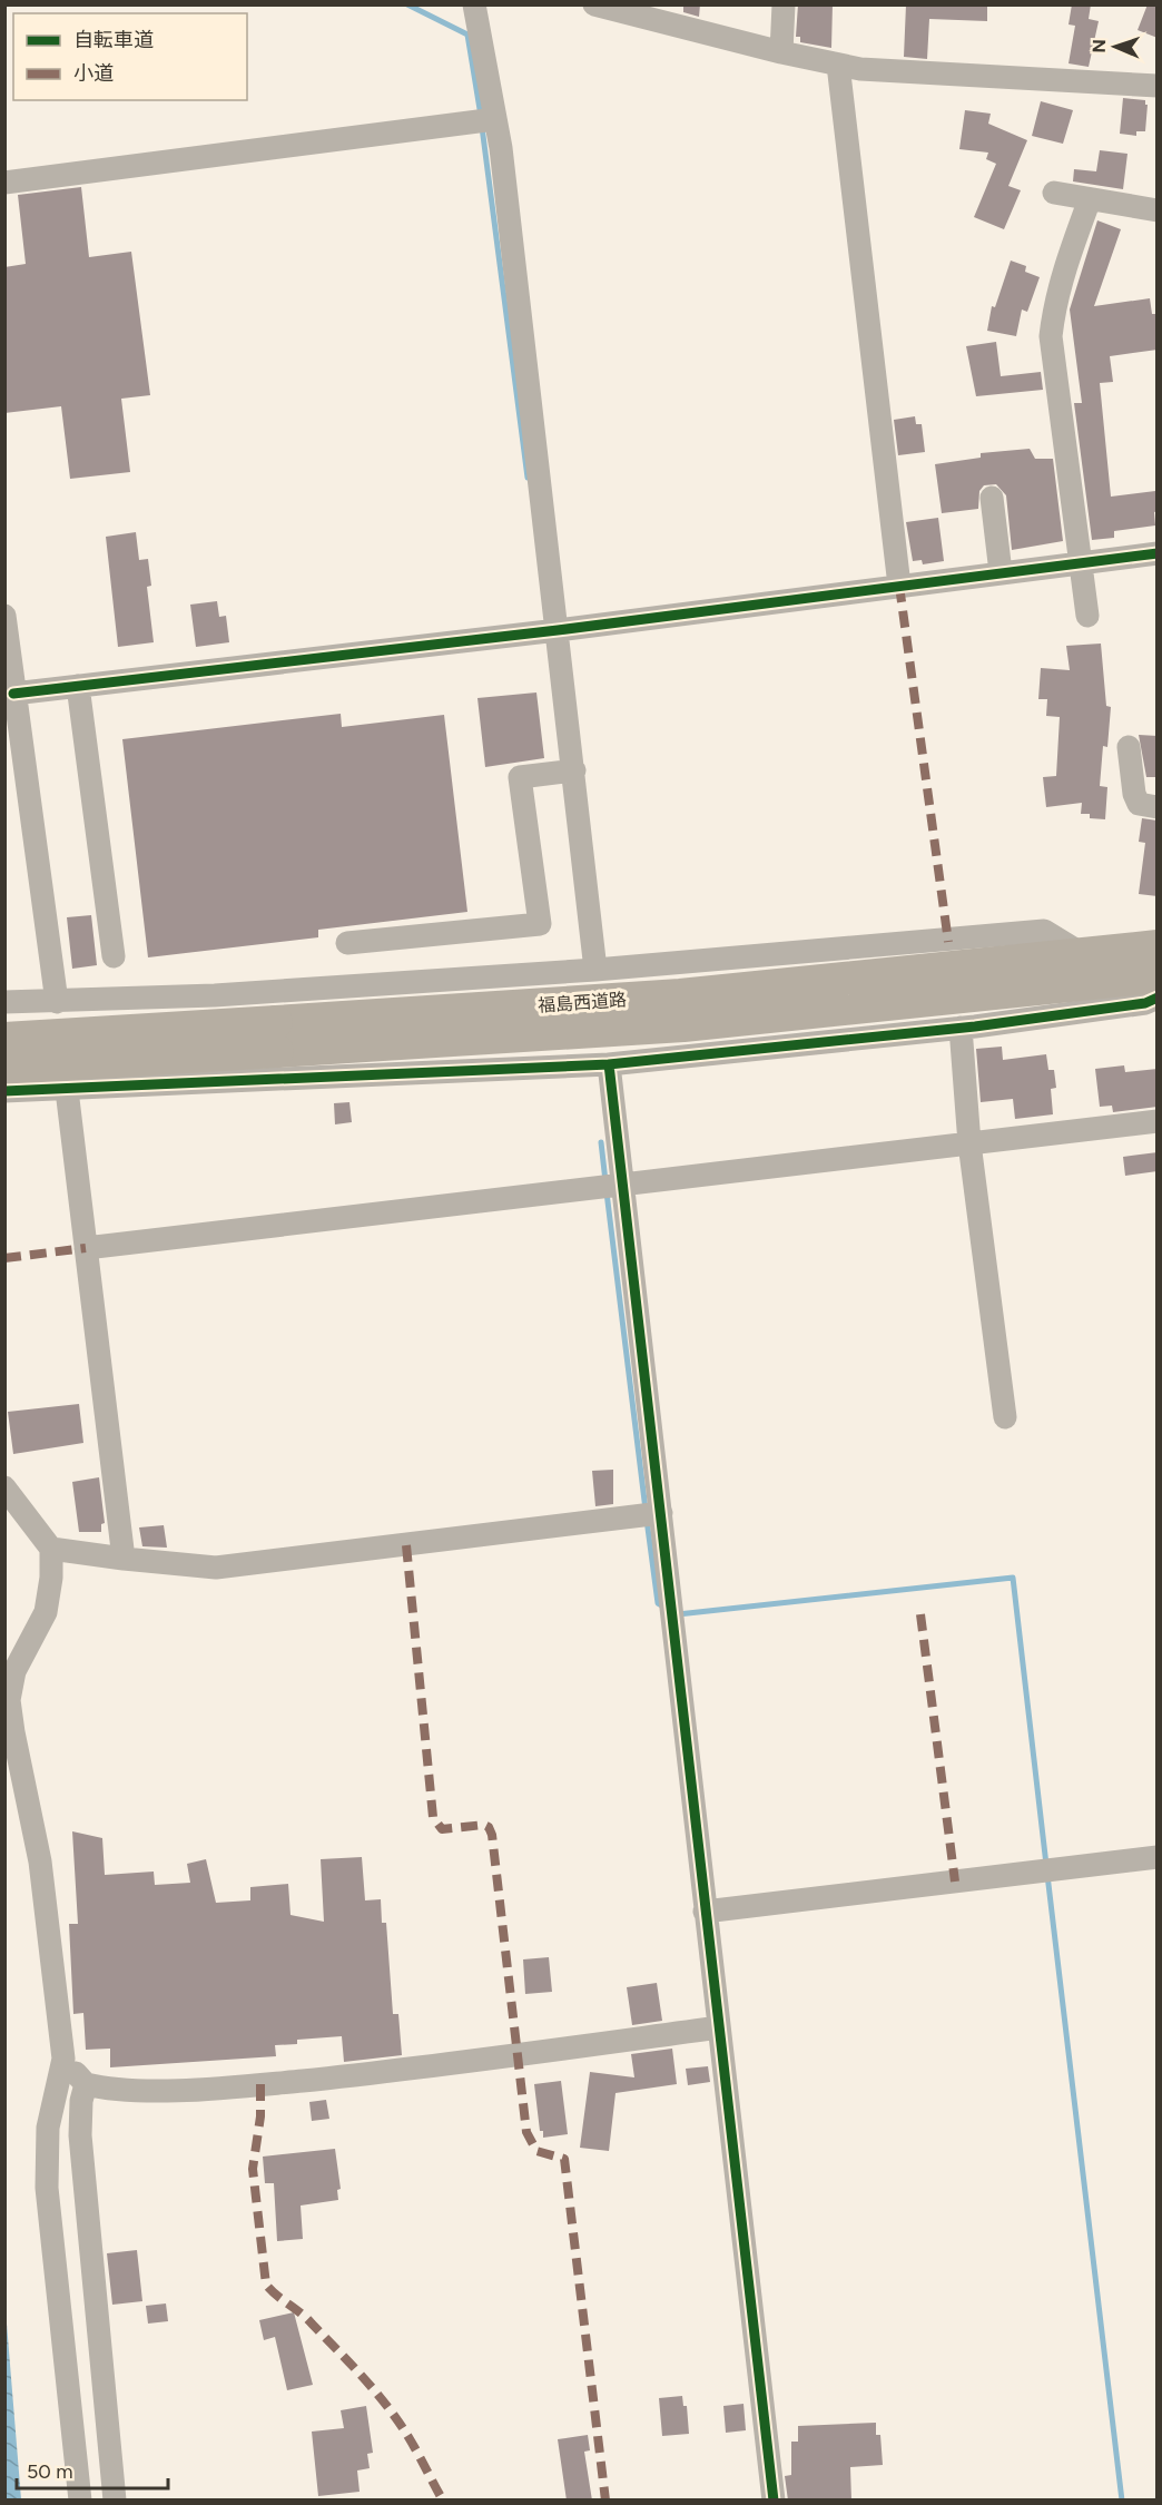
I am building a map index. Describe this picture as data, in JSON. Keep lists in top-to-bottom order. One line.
{"streets":{"highway":["福島西道路"]},"legend":["自転車道","小道"],"scale_bar":"50 m","north":"left"}
